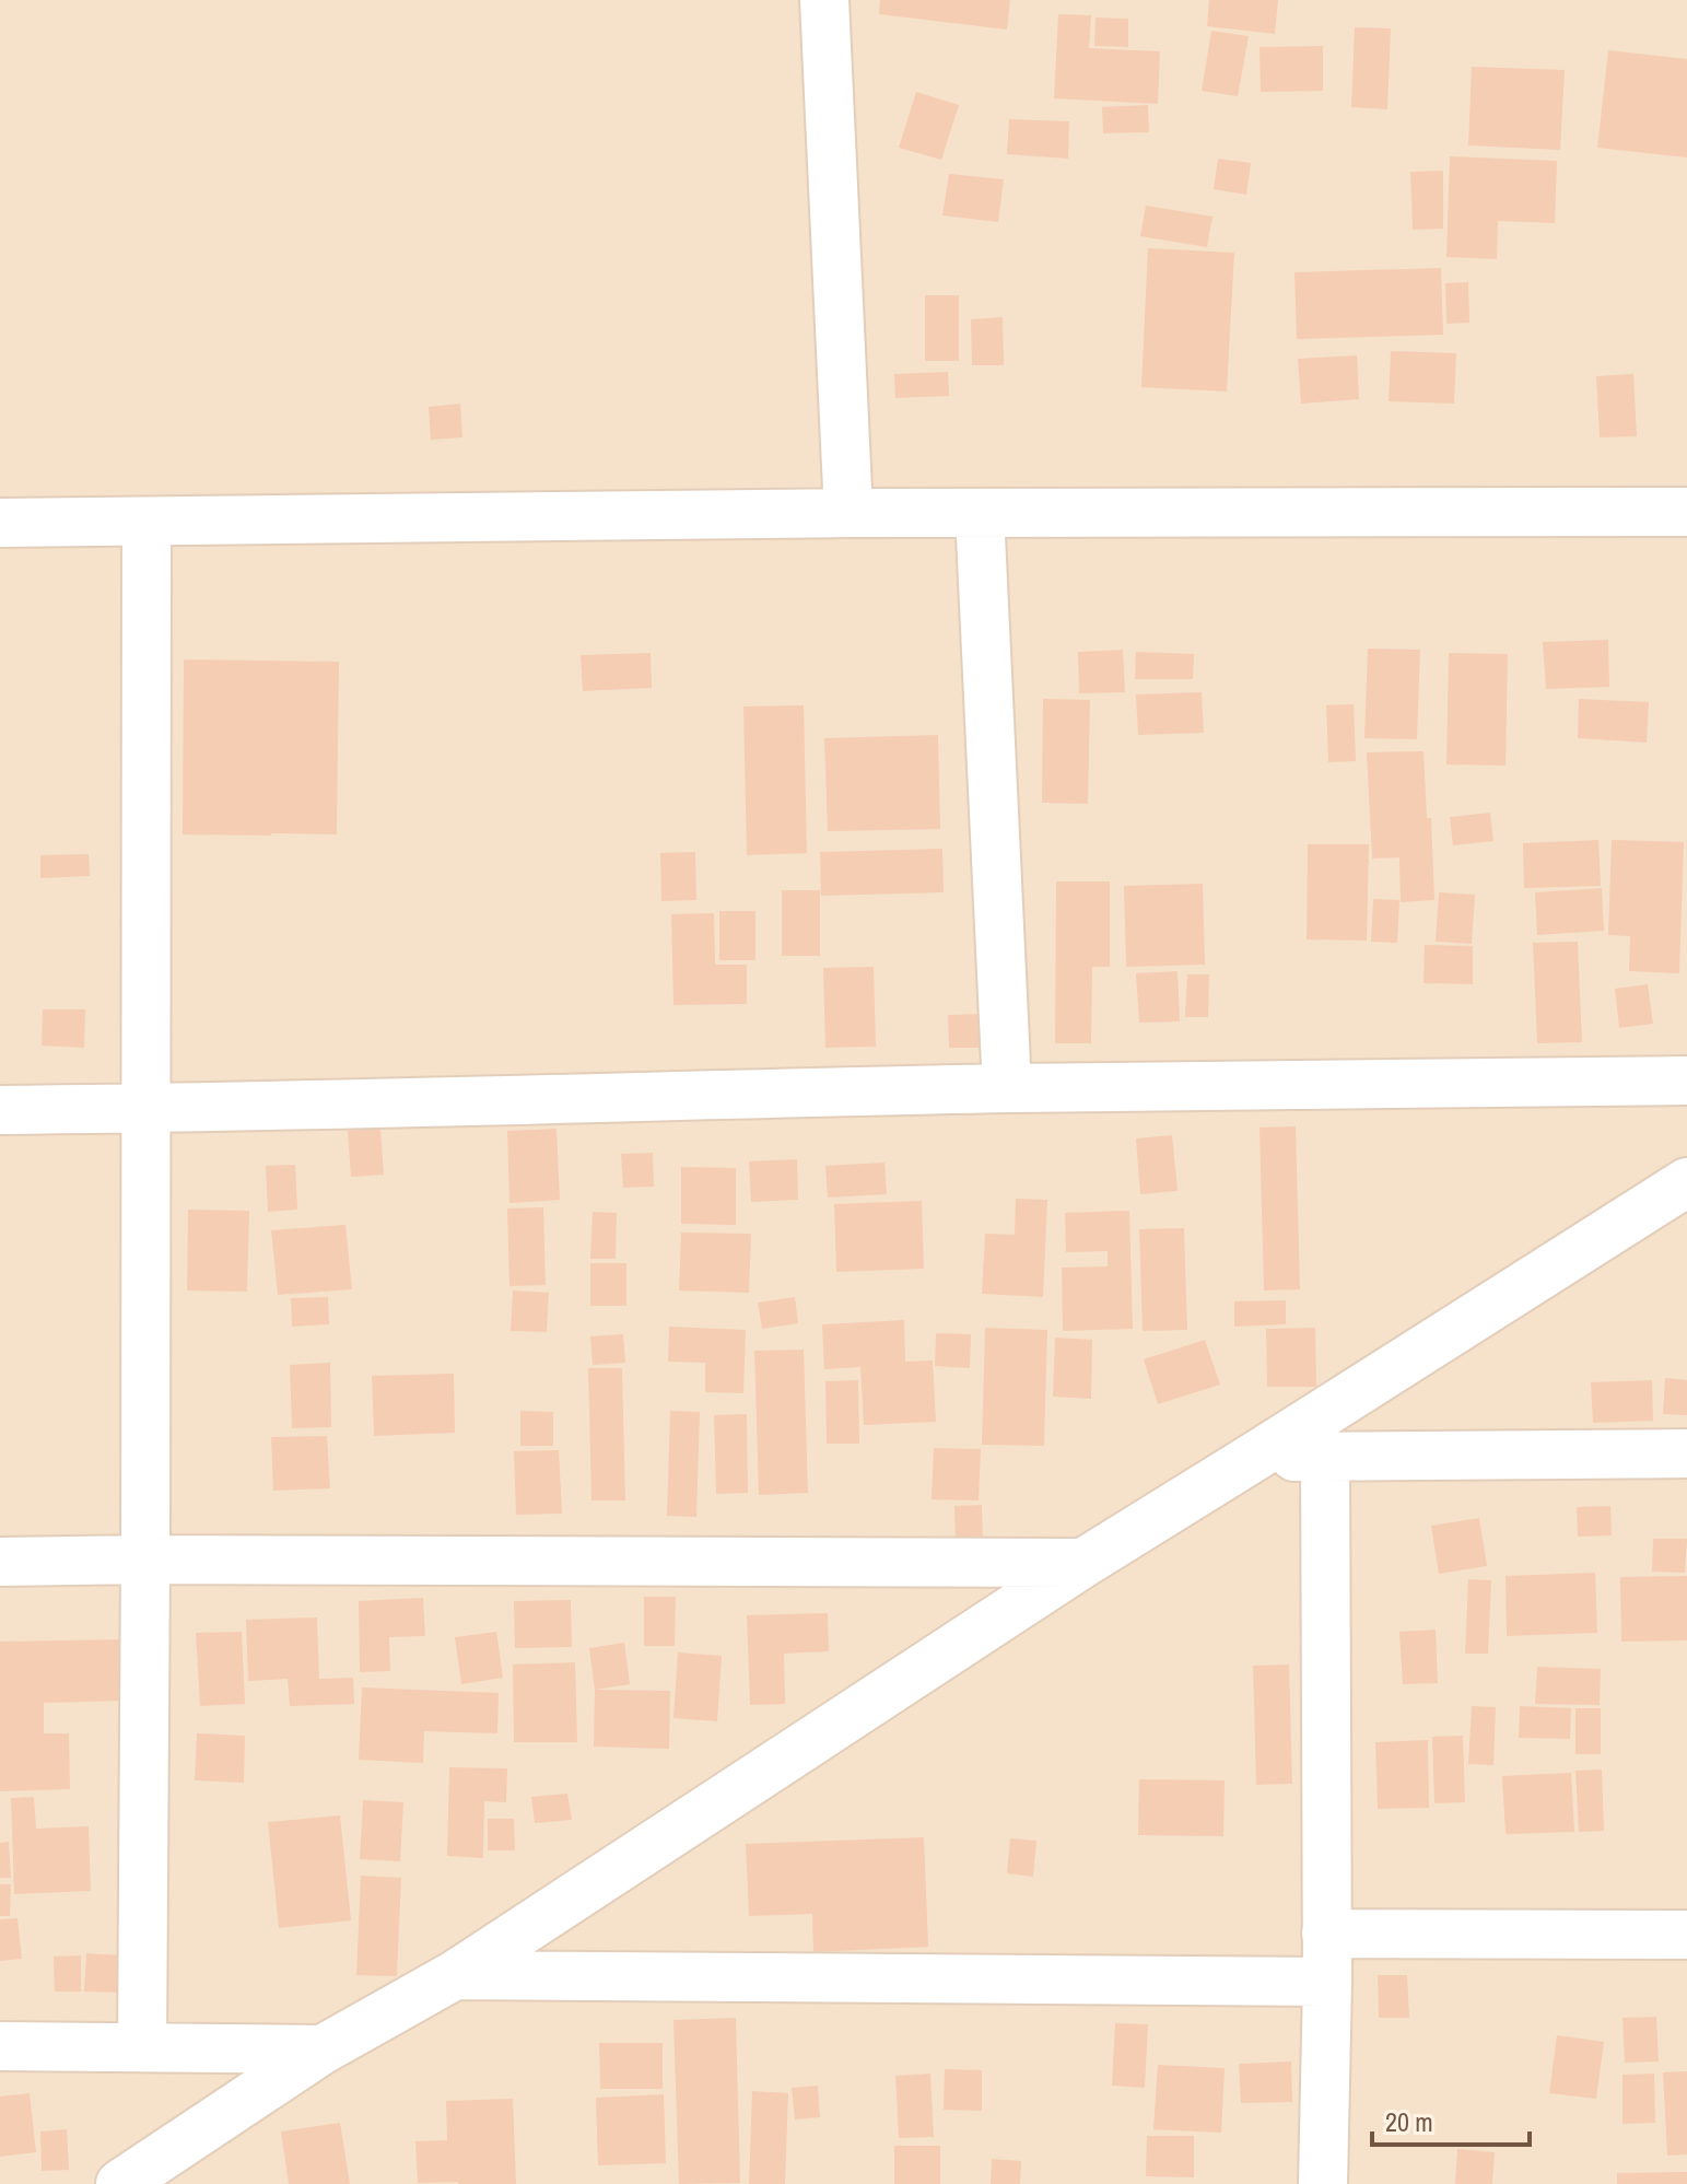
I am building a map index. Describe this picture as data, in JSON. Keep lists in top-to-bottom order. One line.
{"scale_bar":"20 m"}
